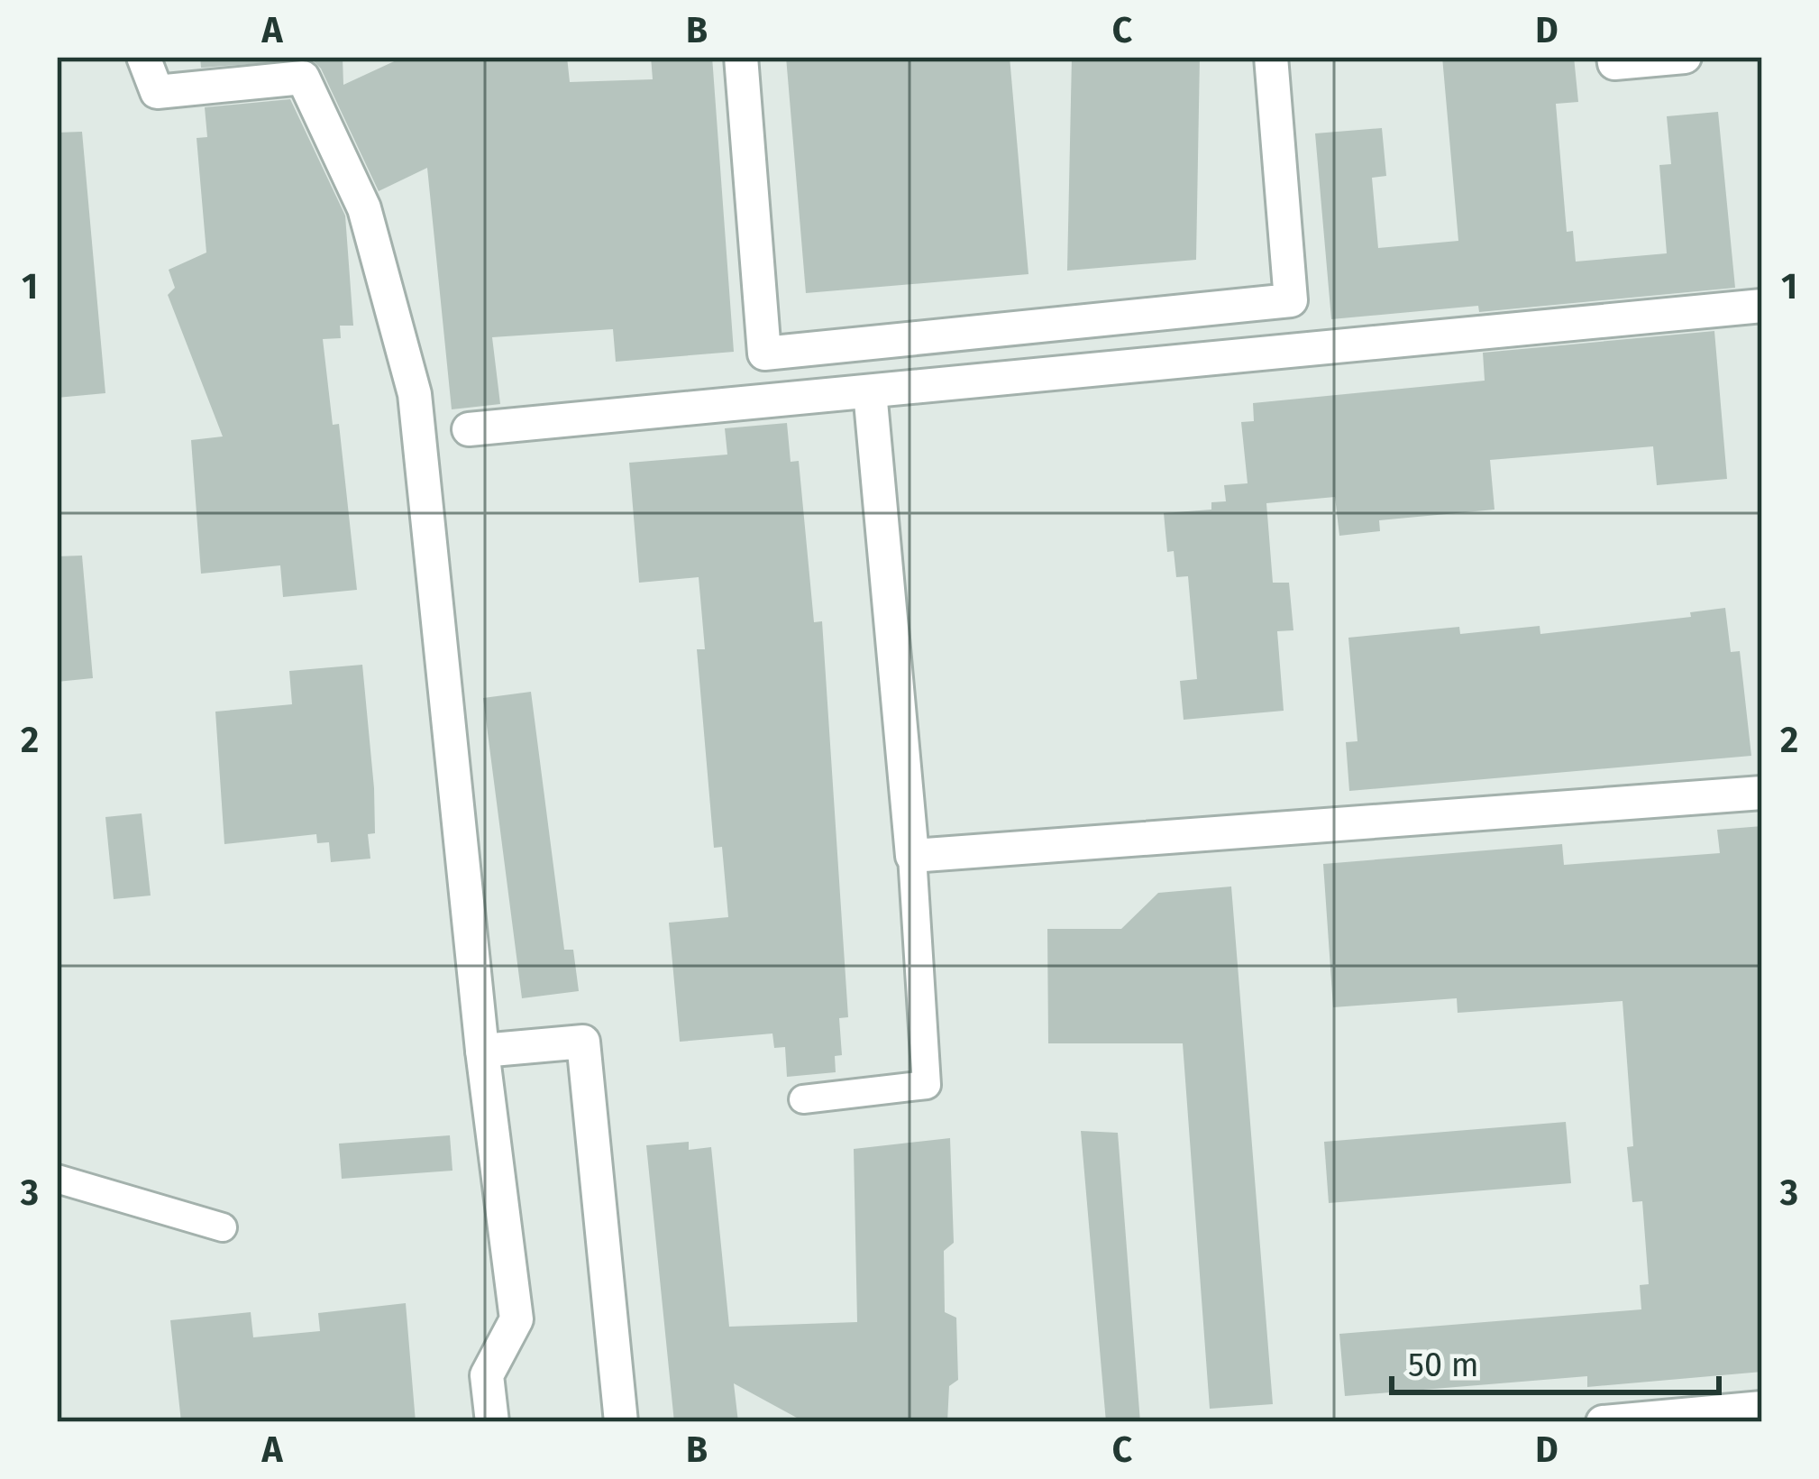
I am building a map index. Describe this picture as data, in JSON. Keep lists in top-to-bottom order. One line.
{"scale_bar":"50 m","grid":{"columns":["A","B","C","D"],"rows":["1","2","3"]}}
